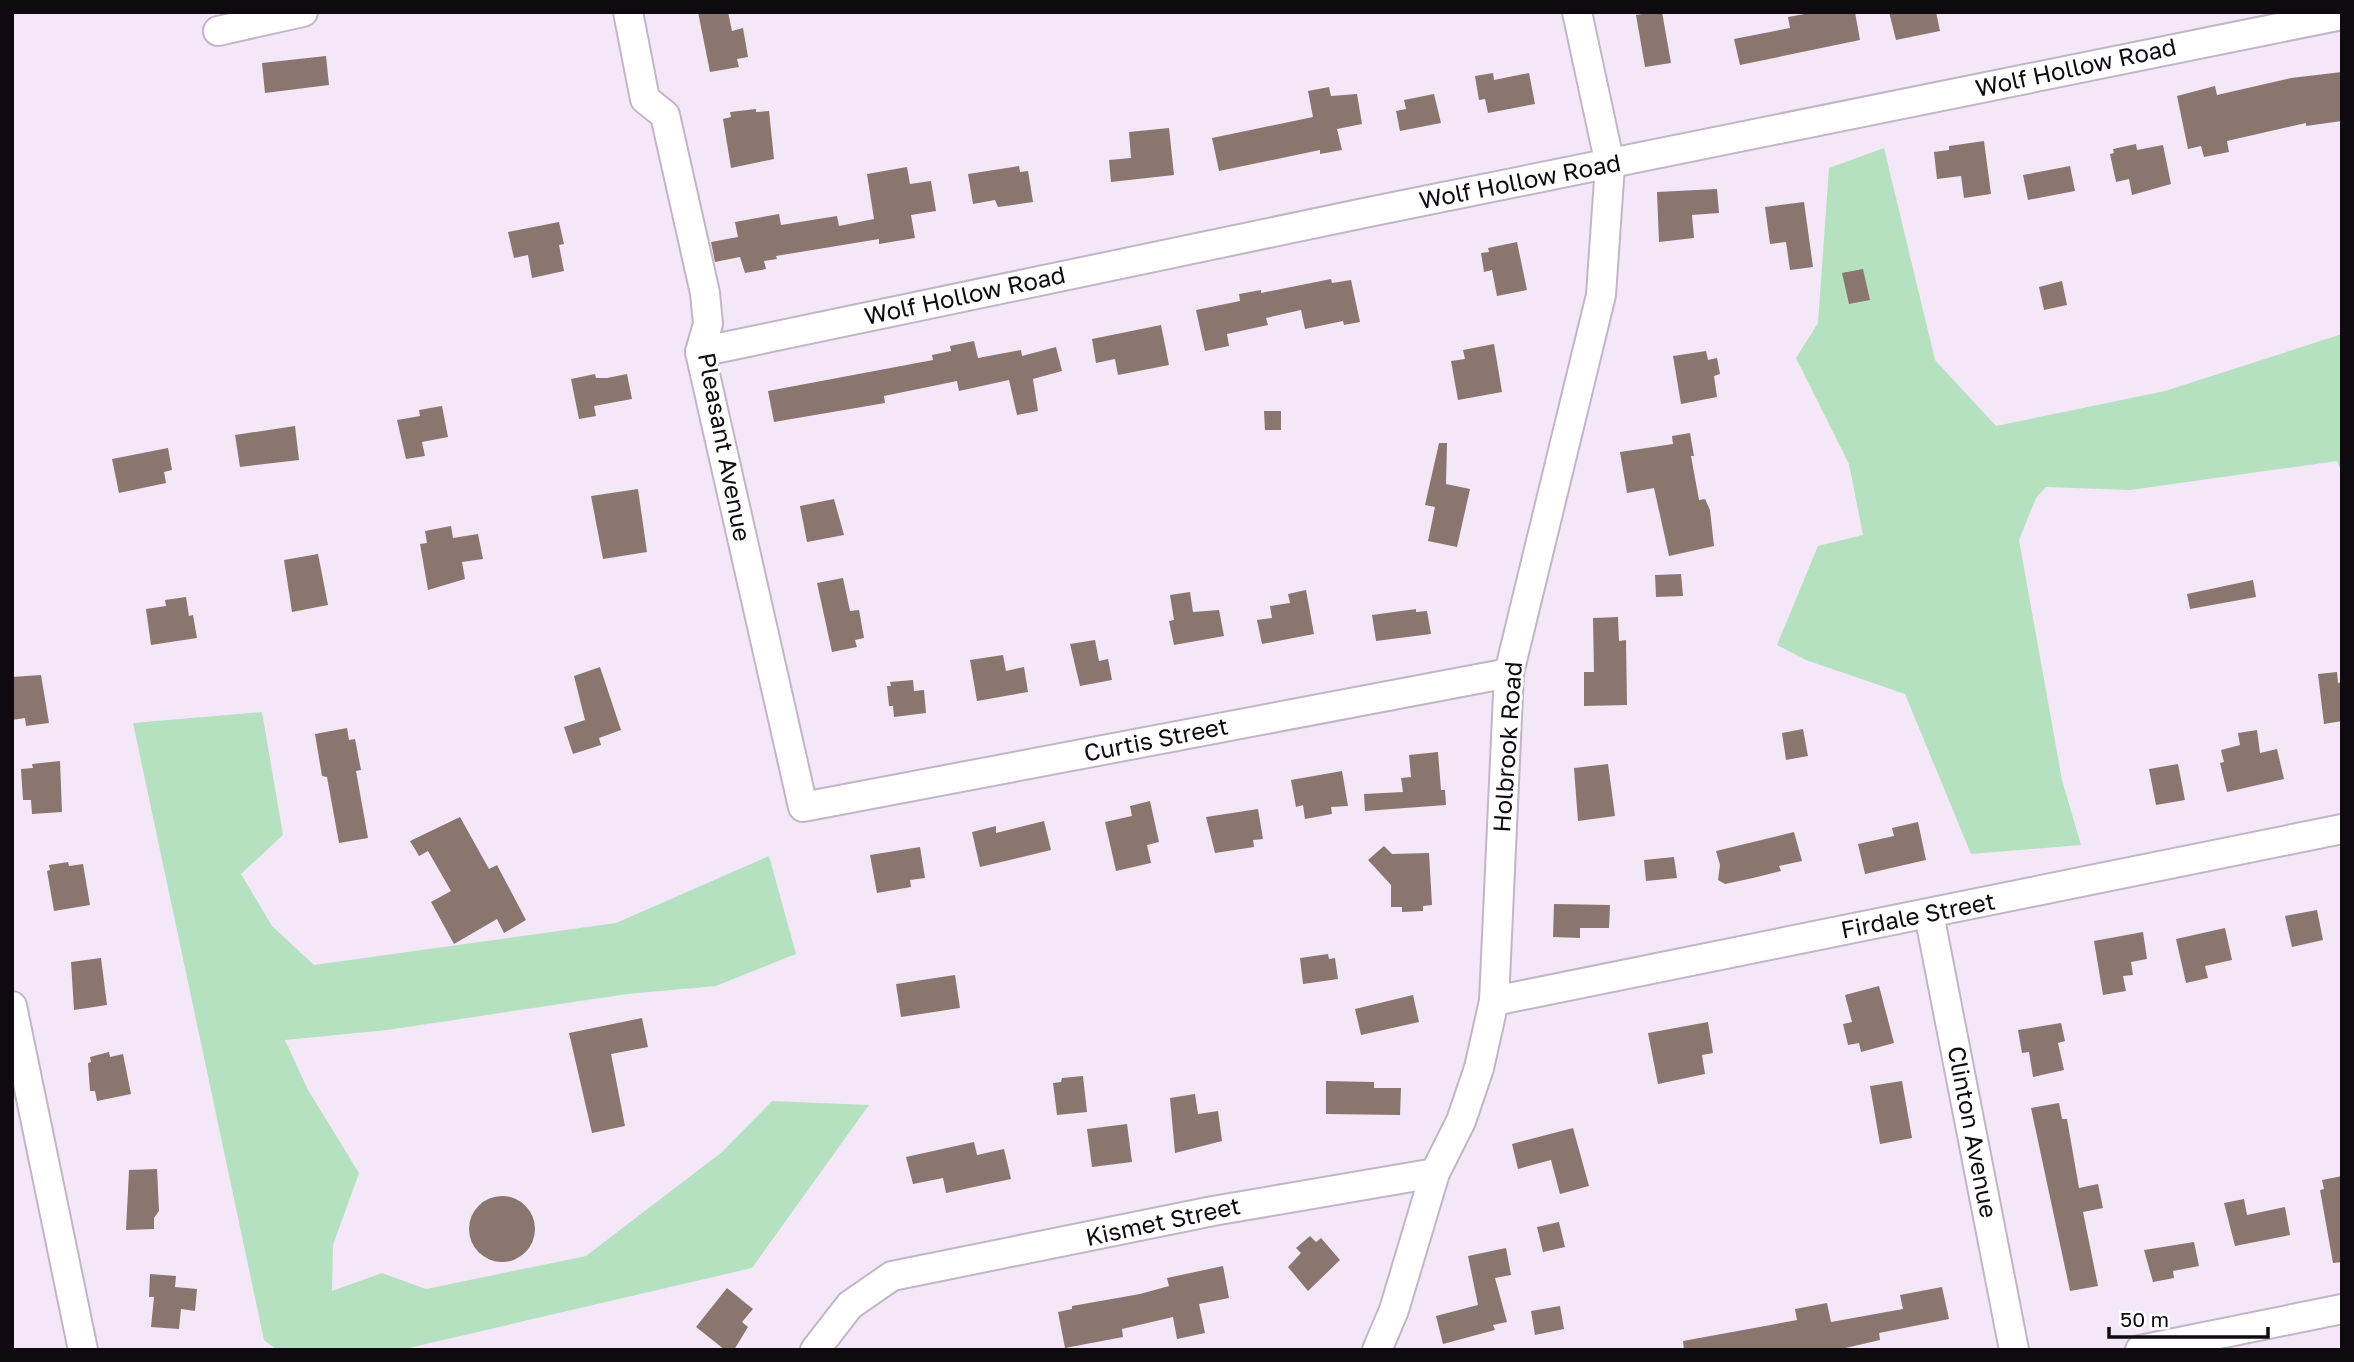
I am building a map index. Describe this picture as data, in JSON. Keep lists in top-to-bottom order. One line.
{"streets":{"street":["Wolf Hollow Road","Pleasant Avenue","Curtis Street","Holbrook Road","Firdale Street","Clinton Avenue","Kismet Street"]},"crossings":[["Wolf Hollow Road","Pleasant Avenue"],["Wolf Hollow Road","Holbrook Road"],["Pleasant Avenue","Curtis Street"],["Curtis Street","Holbrook Road"],["Holbrook Road","Firdale Street"],["Holbrook Road","Kismet Street"],["Firdale Street","Clinton Avenue"]],"scale_bar":"50 m"}
